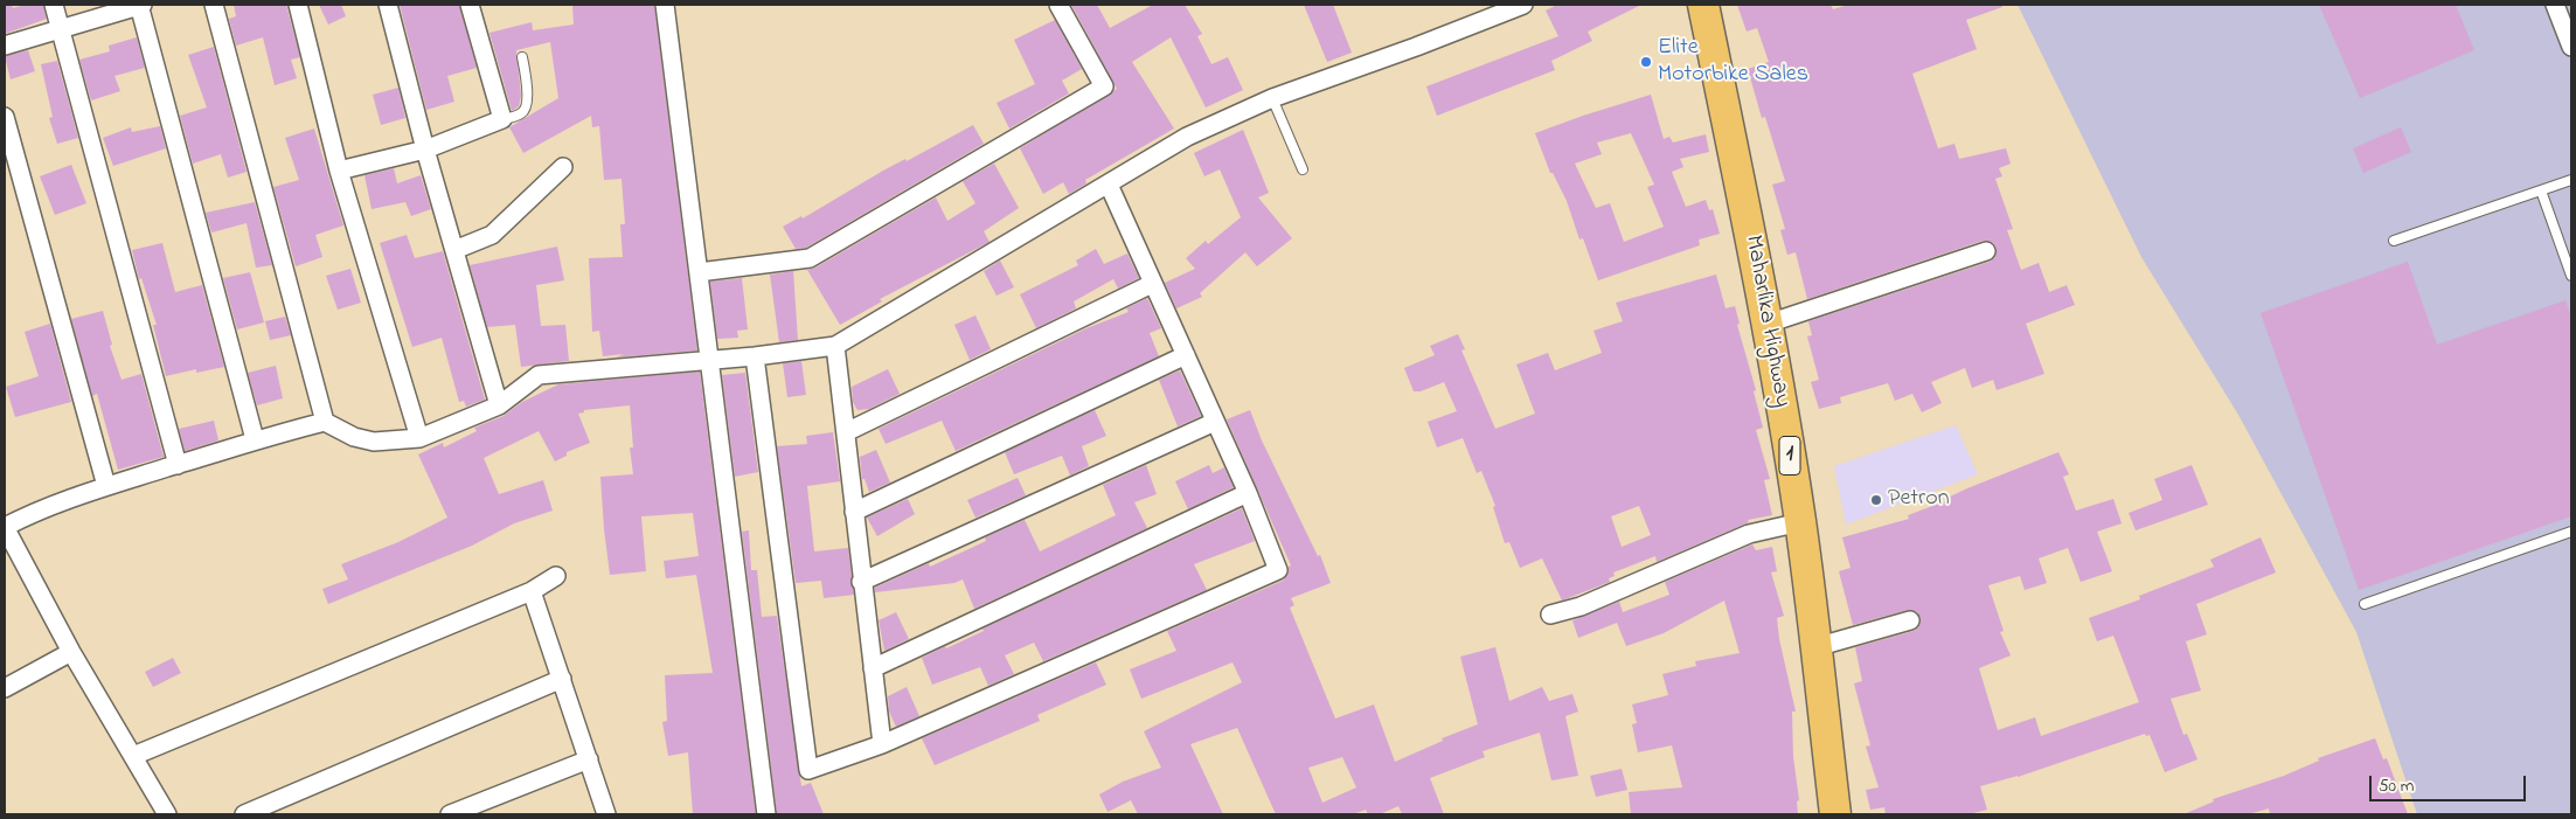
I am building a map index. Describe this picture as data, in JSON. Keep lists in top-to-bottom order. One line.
{"streets":{"highway":["Maharlika Highway","1"]},"places":["Elite Motorbike Sales","Petron"],"scale_bar":"50 m"}
